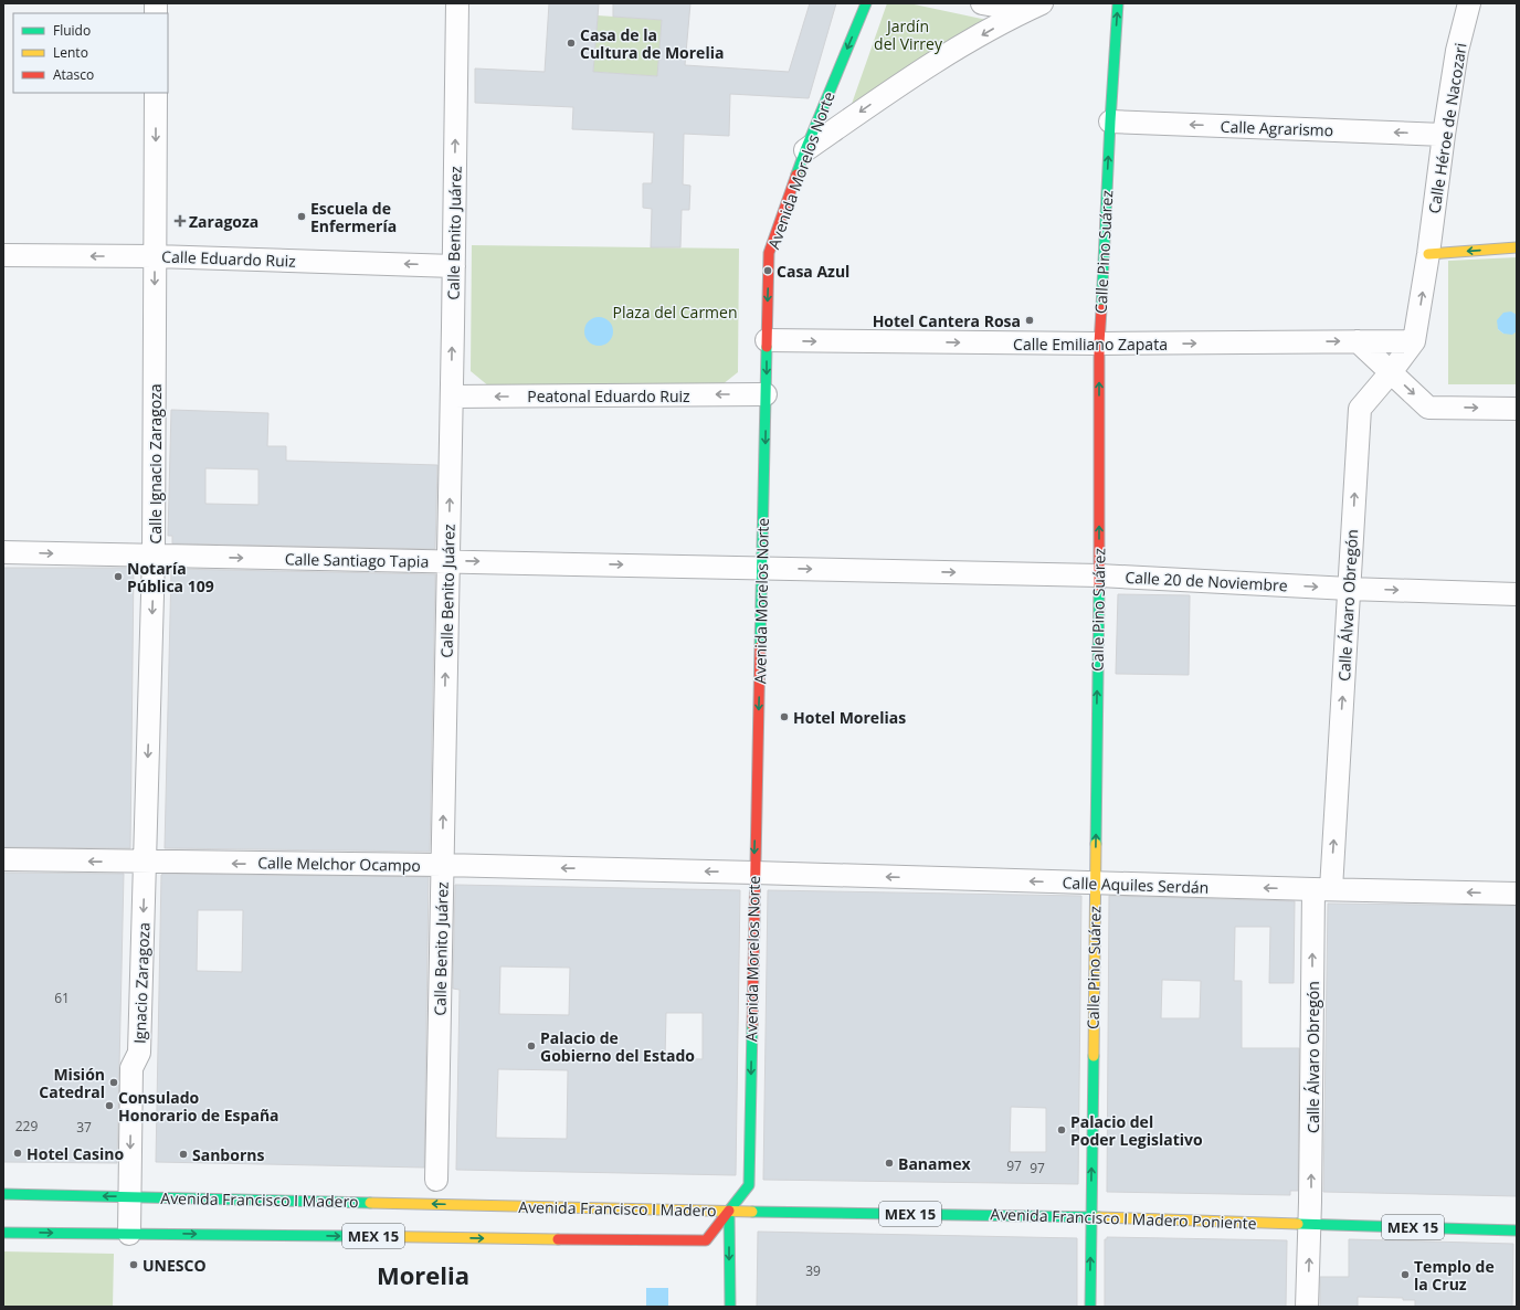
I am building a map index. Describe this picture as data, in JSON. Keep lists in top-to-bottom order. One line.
{"streets":{"main road":["Avenida Morelos Norte","Calle Pino Suárez","Avenida Francisco I Madero","MEX 15","Avenida Francisco I Madero Poniente"],"street":["Calle Agrarismo","Calle Héroe de Nacozari","Calle Benito Juárez","Calle Eduardo Ruiz","Calle Emiliano Zapata","Peatonal Eduardo Ruiz","Calle Ignacio Zaragoza","Calle Santiago Tapia","Calle 20 de Noviembre","Calle Álvaro Obregón","Calle Melchor Ocampo","Calle Aquiles Serdán","Ignacio Zaragoza"]},"crossings":[["Calle Agrarismo","Calle Héroe de Nacozari"],["Calle Agrarismo","Calle Pino Suárez"],["Calle Héroe de Nacozari","Calle Emiliano Zapata"],["Calle Héroe de Nacozari","Calle Álvaro Obregón"],["Avenida Morelos Norte","Calle Emiliano Zapata"],["Avenida Morelos Norte","Peatonal Eduardo Ruiz"],["Avenida Morelos Norte","Calle Santiago Tapia"],["Avenida Morelos Norte","Calle 20 de Noviembre"],["Avenida Morelos Norte","Calle Melchor Ocampo"],["Avenida Morelos Norte","Calle Aquiles Serdán"],["Avenida Morelos Norte","Avenida Francisco I Madero"],["Avenida Morelos Norte","Avenida Francisco I Madero Poniente"],["Calle Benito Juárez","Calle Eduardo Ruiz"],["Calle Benito Juárez","Peatonal Eduardo Ruiz"],["Calle Benito Juárez","Calle Santiago Tapia"],["Calle Benito Juárez","Calle Melchor Ocampo"],["Calle Pino Suárez","Calle Emiliano Zapata"],["Calle Pino Suárez","Calle 20 de Noviembre"],["Calle Pino Suárez","Calle Aquiles Serdán"],["Calle Pino Suárez","Avenida Francisco I Madero Poniente"],["Calle Eduardo Ruiz","Calle Ignacio Zaragoza"],["Calle Emiliano Zapata","Calle Álvaro Obregón"],["Calle Ignacio Zaragoza","Calle Santiago Tapia"],["Calle Ignacio Zaragoza","Calle Melchor Ocampo"],["Calle Ignacio Zaragoza","Ignacio Zaragoza"],["Calle Santiago Tapia","Calle 20 de Noviembre"],["Calle 20 de Noviembre","Calle Álvaro Obregón"],["Calle Álvaro Obregón","Calle Aquiles Serdán"],["Calle Álvaro Obregón","Avenida Francisco I Madero Poniente"],["Calle Melchor Ocampo","Calle Aquiles Serdán"],["Calle Melchor Ocampo","Ignacio Zaragoza"],["Ignacio Zaragoza","Avenida Francisco I Madero"],["Avenida Francisco I Madero","Avenida Francisco I Madero Poniente"]],"one_way":["Calle Agrarismo","Avenida Morelos Norte","Calle Benito Juárez","Calle Pino Suárez","Calle Eduardo Ruiz","Calle Emiliano Zapata","Peatonal Eduardo Ruiz","Calle Ignacio Zaragoza","Calle Santiago Tapia","Calle 20 de Noviembre","Calle Álvaro Obregón","Calle Melchor Ocampo","Calle Aquiles Serdán","Ignacio Zaragoza"],"districts":["Morelia"],"parks":["Jardín del Virrey","Plaza del Carmen"],"places":{"other":["Casa de la Cultura de Morelia","Escuela de Enfermería","Casa Azul","Hotel Cantera Rosa","Notaría Pública 109","Hotel Morelias","Palacio de Gobierno del Estado","Misión Catedral","Consulado Honorario de España","Palacio del Poder Legislativo","Hotel Casino","Sanborns","Banamex","UNESCO","Templo de la Cruz"],"health":["Zaragoza"]},"house_numbers":["61","229","37","97","97","39"],"legend":["Fluido","Lento","Atasco"]}
